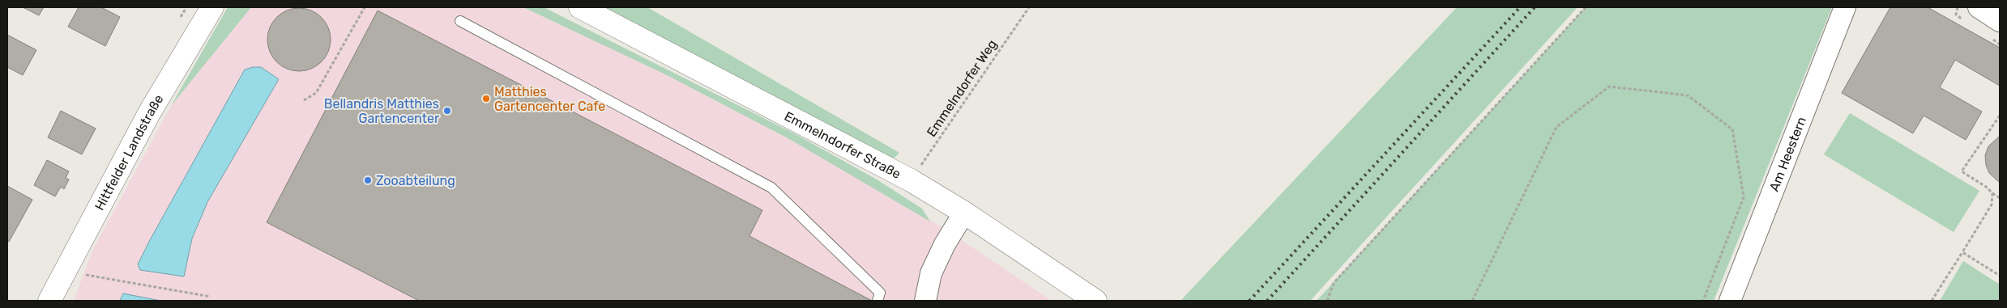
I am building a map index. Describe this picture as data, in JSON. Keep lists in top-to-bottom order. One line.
{"streets":{"street":["Emmelndorfer Straße","Hittfelder Landstraße","Am Heestern"],"path":["Emmelndorfer Weg"]},"crossings":[["Emmelndorfer Weg","Emmelndorfer Straße"]],"places":["Matthies Gartencenter Cafe","Bellandris Matthies Gartencenter","Zooabteilung"]}
